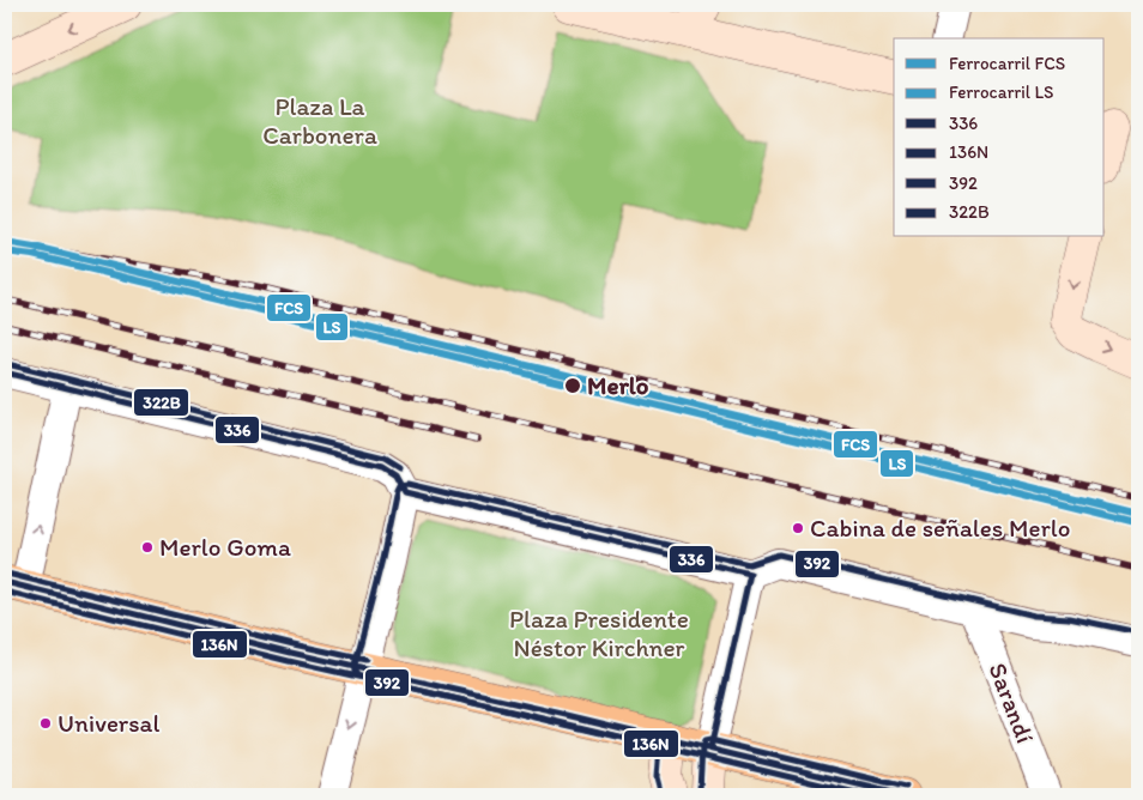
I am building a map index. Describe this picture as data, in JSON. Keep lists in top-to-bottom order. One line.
{"streets":{"street":["Sarandí"]},"parks":["Plaza La Carbonera","Plaza Presidente Néstor Kirchner"],"places":["Merlo","Cabina de señales Merlo","Merlo Goma","Universal"],"lines":["rail line FCS","rail line LS","transit line 322B","transit line 336","transit line 392","transit line 136N"],"legend":["Ferrocarril FCS","Ferrocarril LS","336","136N","392","322B"]}
